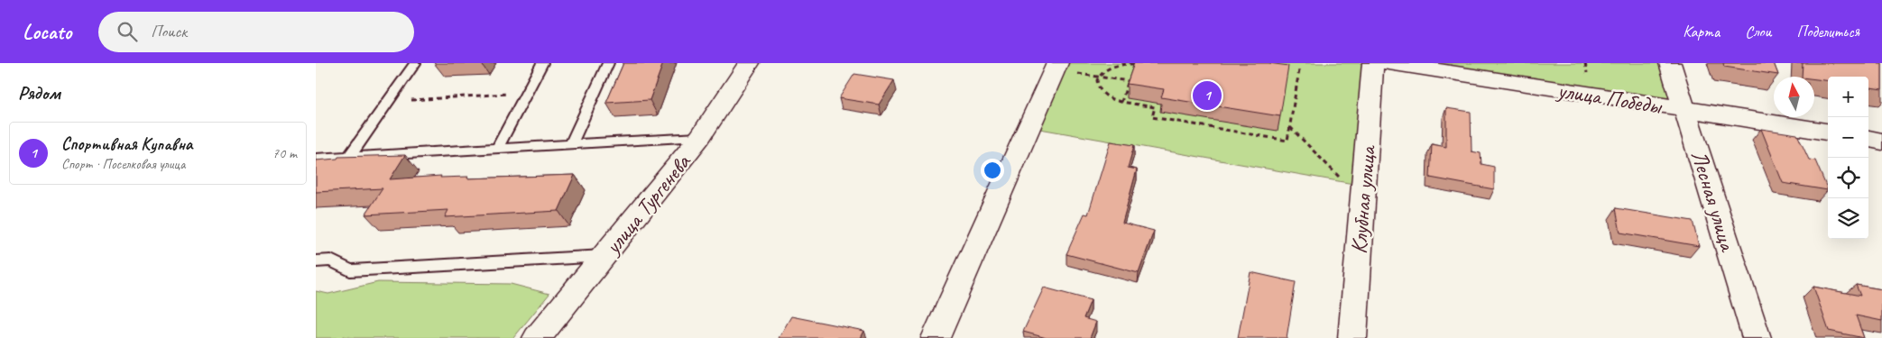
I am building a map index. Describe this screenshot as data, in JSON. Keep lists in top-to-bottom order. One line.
{"streets":{"street":["улица Победы","Клубная улица","Лесная улица","улица Тургенева"]},"crossings":[["улица Победы","Лесная улица"]],"north":"top","page":{"header":"Locato","search":"Поиск","nav":["Карта","Слои","Поделиться"],"heading":"Рядом","map_buttons":["+","−"],"pins":"1","list":[{"mark":"1","name":"Спортивная Купавна","note":"Спорт · Поселковая улица","value":"70 m"}]}}
